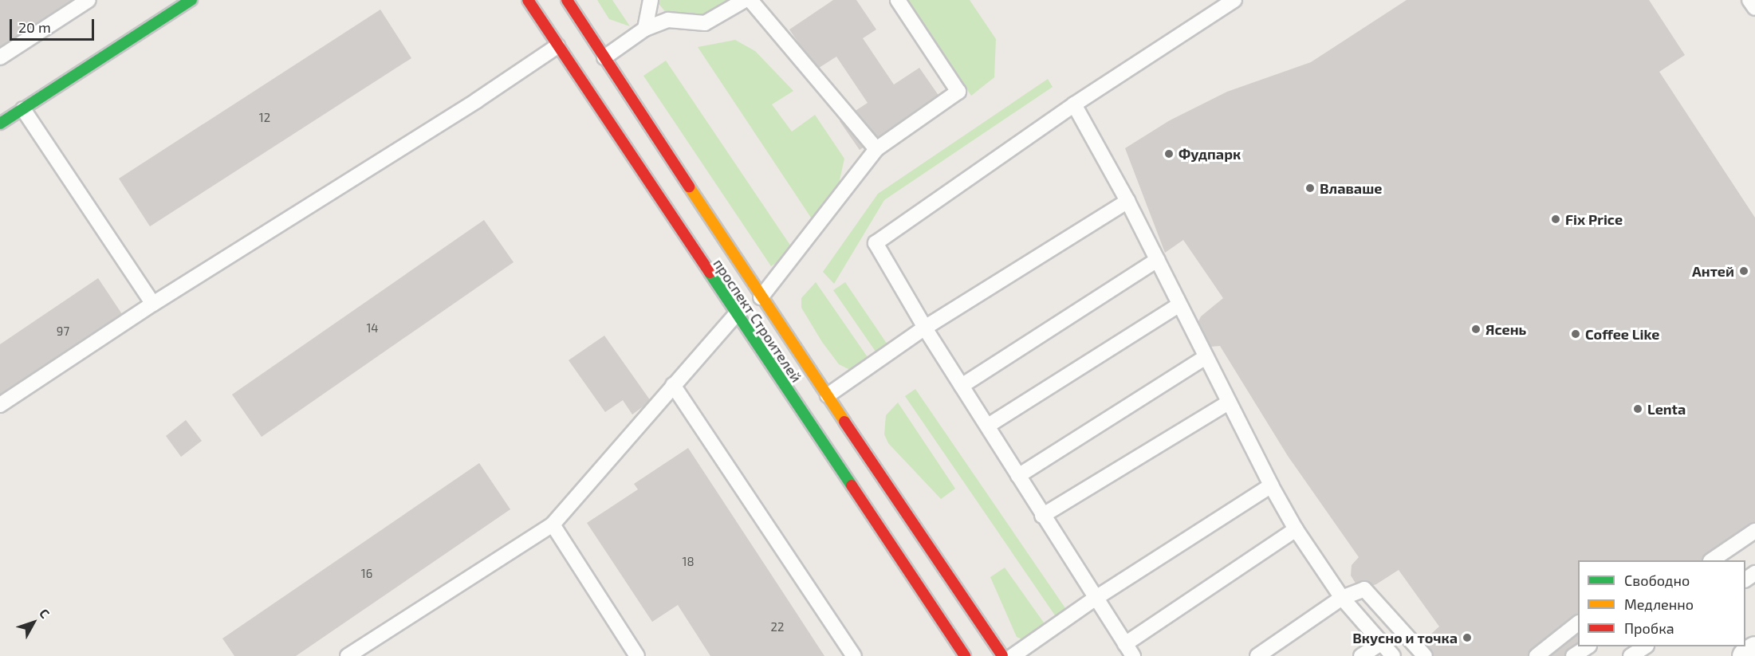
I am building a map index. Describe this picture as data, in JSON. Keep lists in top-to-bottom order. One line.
{"streets":{"main road":["проспект Строителей"]},"places":["Фудпарк","Влаваше","Fix Price","Антей","Ясень","Coffee Like","Lenta","Вкусно и точка"],"house_numbers":["12","14","97","18","16","22"],"legend":["Свободно","Медленно","Пробка"],"scale_bar":"20 m","north":"top right"}
